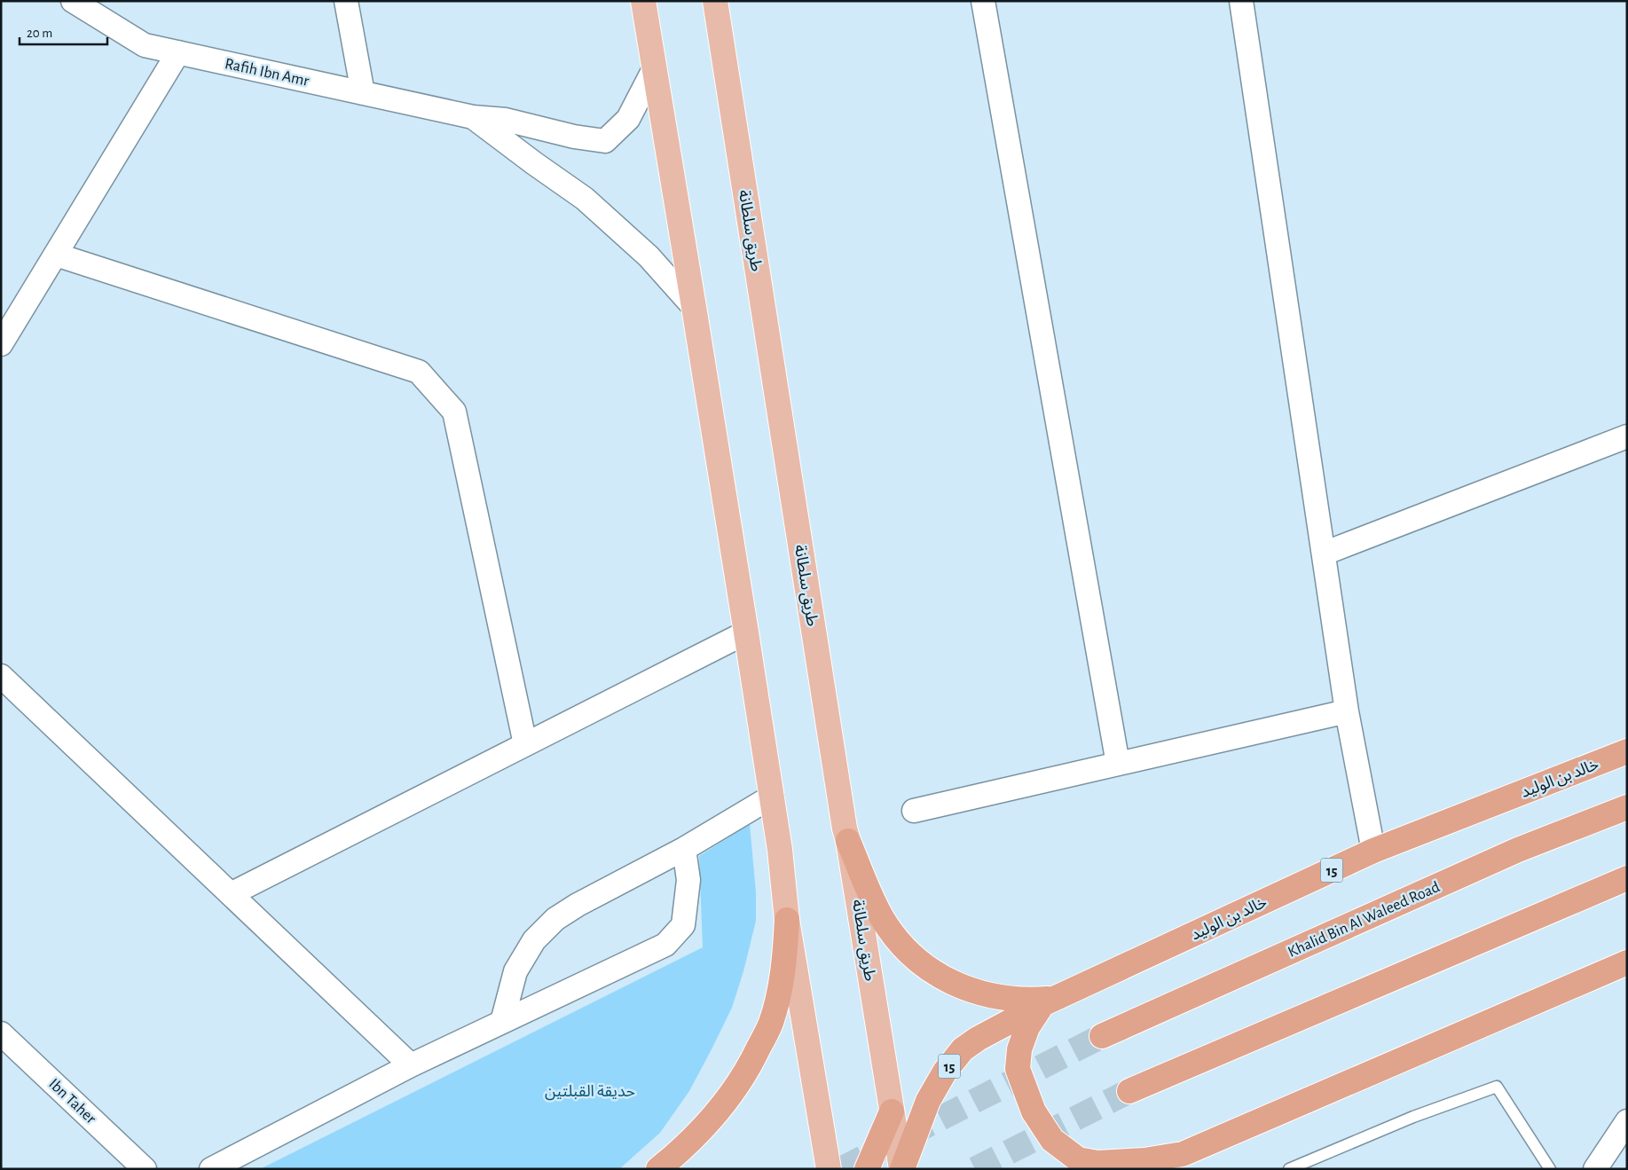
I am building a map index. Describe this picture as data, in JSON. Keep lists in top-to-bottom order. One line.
{"streets":{"highway":["خالد بن الوليد","15","Khalid Bin Al Waleed Road"],"main road":["طريق سلطانة"],"street":["Rafih Ibn Amr","Ibn Taher"]},"crossings":[["طريق سلطانة","خالد بن الوليد"]],"parks":["حدیقة القبلتین"],"scale_bar":"20 m"}
